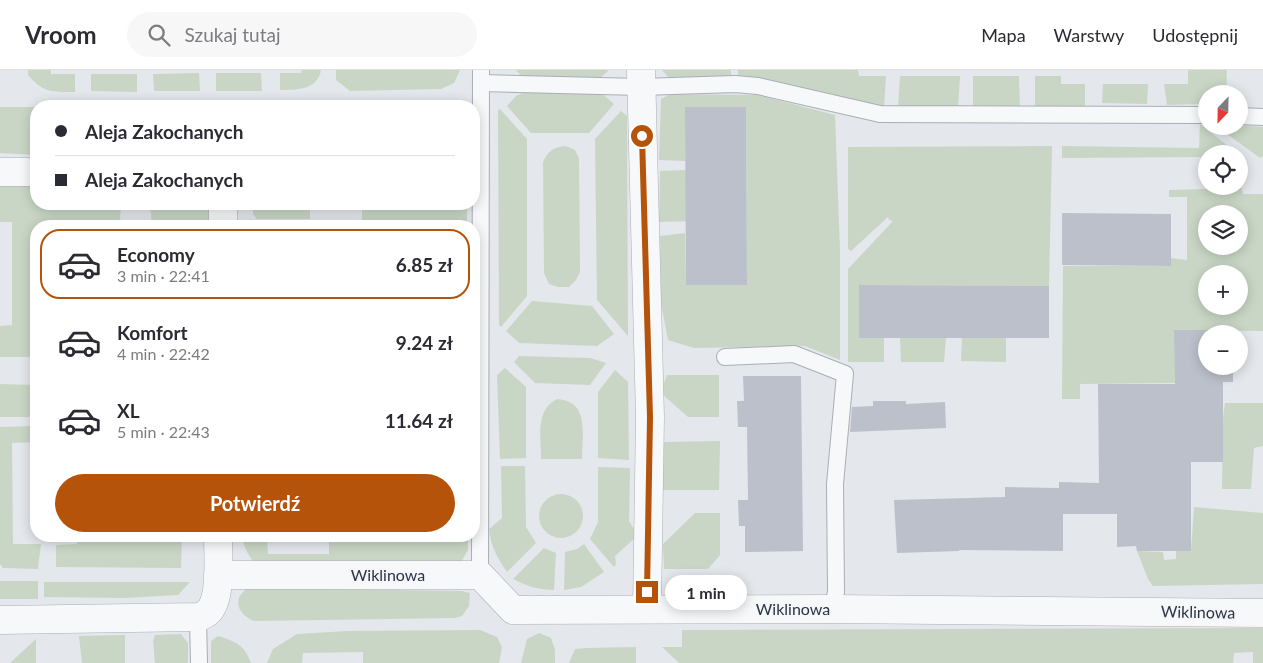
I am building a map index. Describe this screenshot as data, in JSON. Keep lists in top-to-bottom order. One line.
{"streets":{"street":["Wiklinowa"]},"north":"bottom","page":{"header":"Vroom","search":"Szukaj tutaj","nav":["Mapa","Warstwy","Udostępnij"],"map_buttons":["+","−"],"banner":["Aleja Zakochanych","Aleja Zakochanych"],"list":[{"name":"Economy","note":"3 min · 22:41","value":"6.85 zł"},{"name":"Komfort","note":"4 min · 22:42","value":"9.24 zł"},{"name":"XL","note":"5 min · 22:43","value":"11.64 zł"}],"buttons":"Potwierdź","bubble":"1 min"}}
